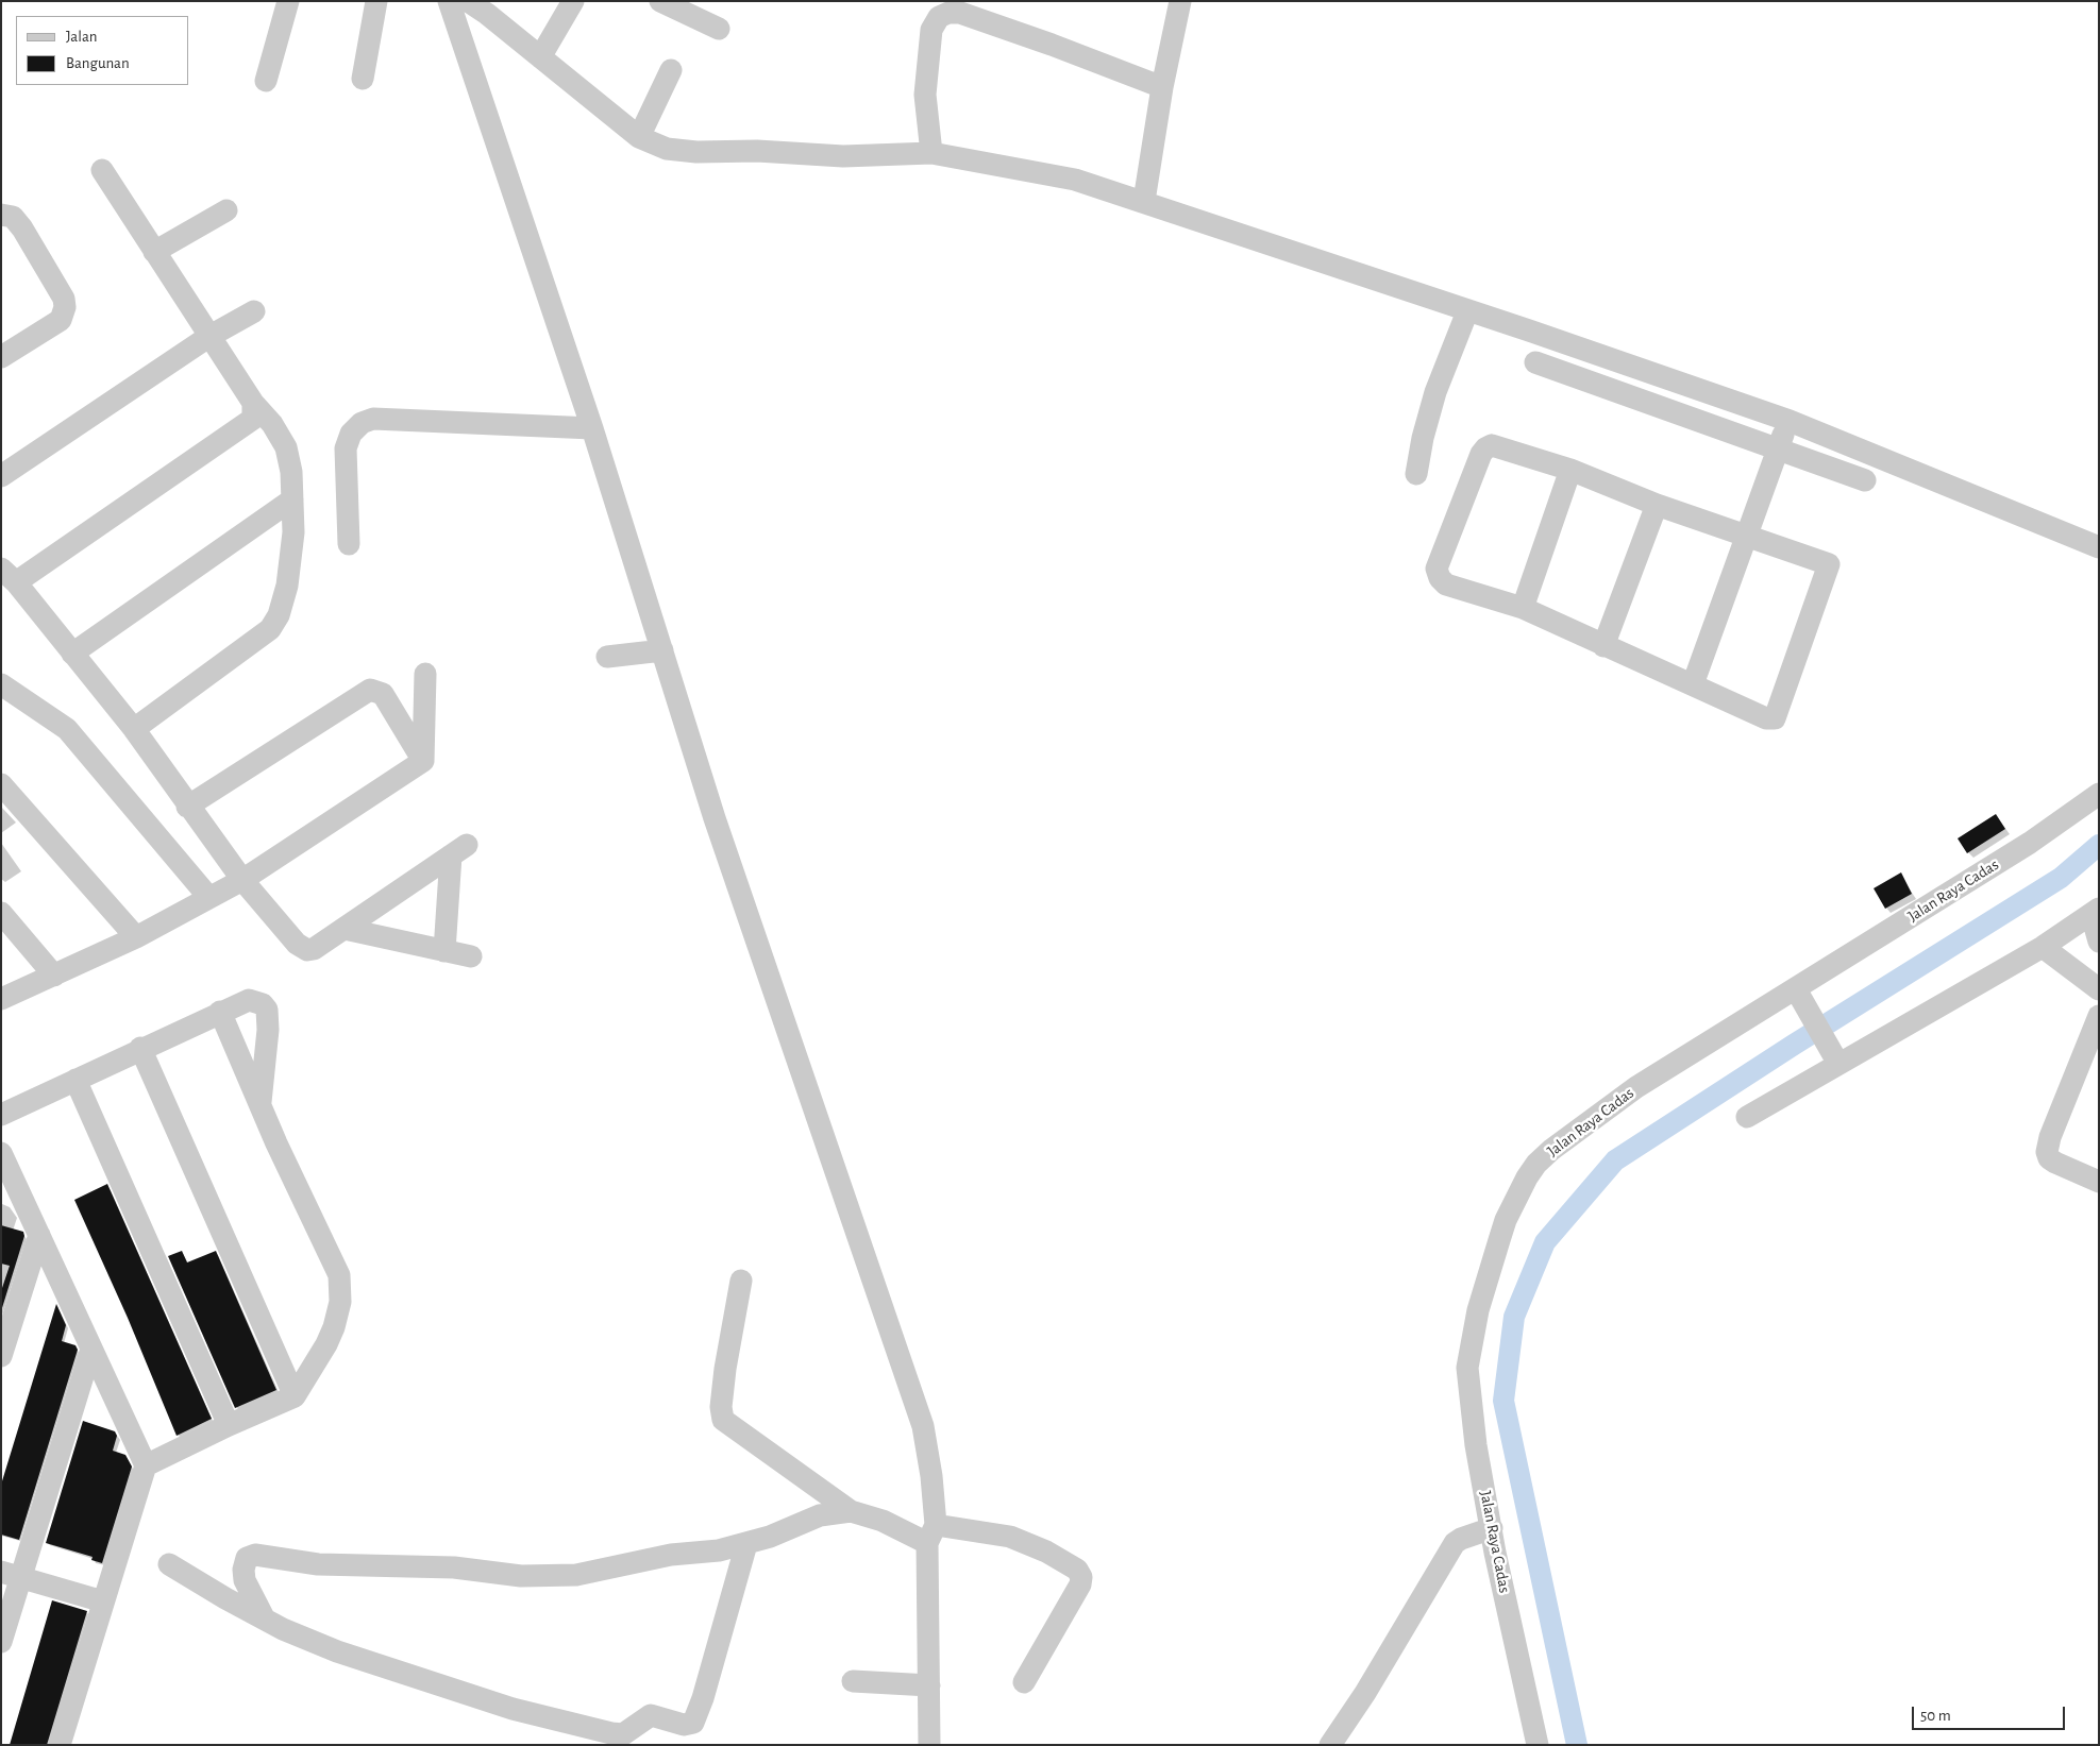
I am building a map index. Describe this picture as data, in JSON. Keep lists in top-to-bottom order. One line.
{"streets":{"street":["Jalan Raya Cadas"]},"legend":["Jalan","Bangunan"],"scale_bar":"50 m"}
